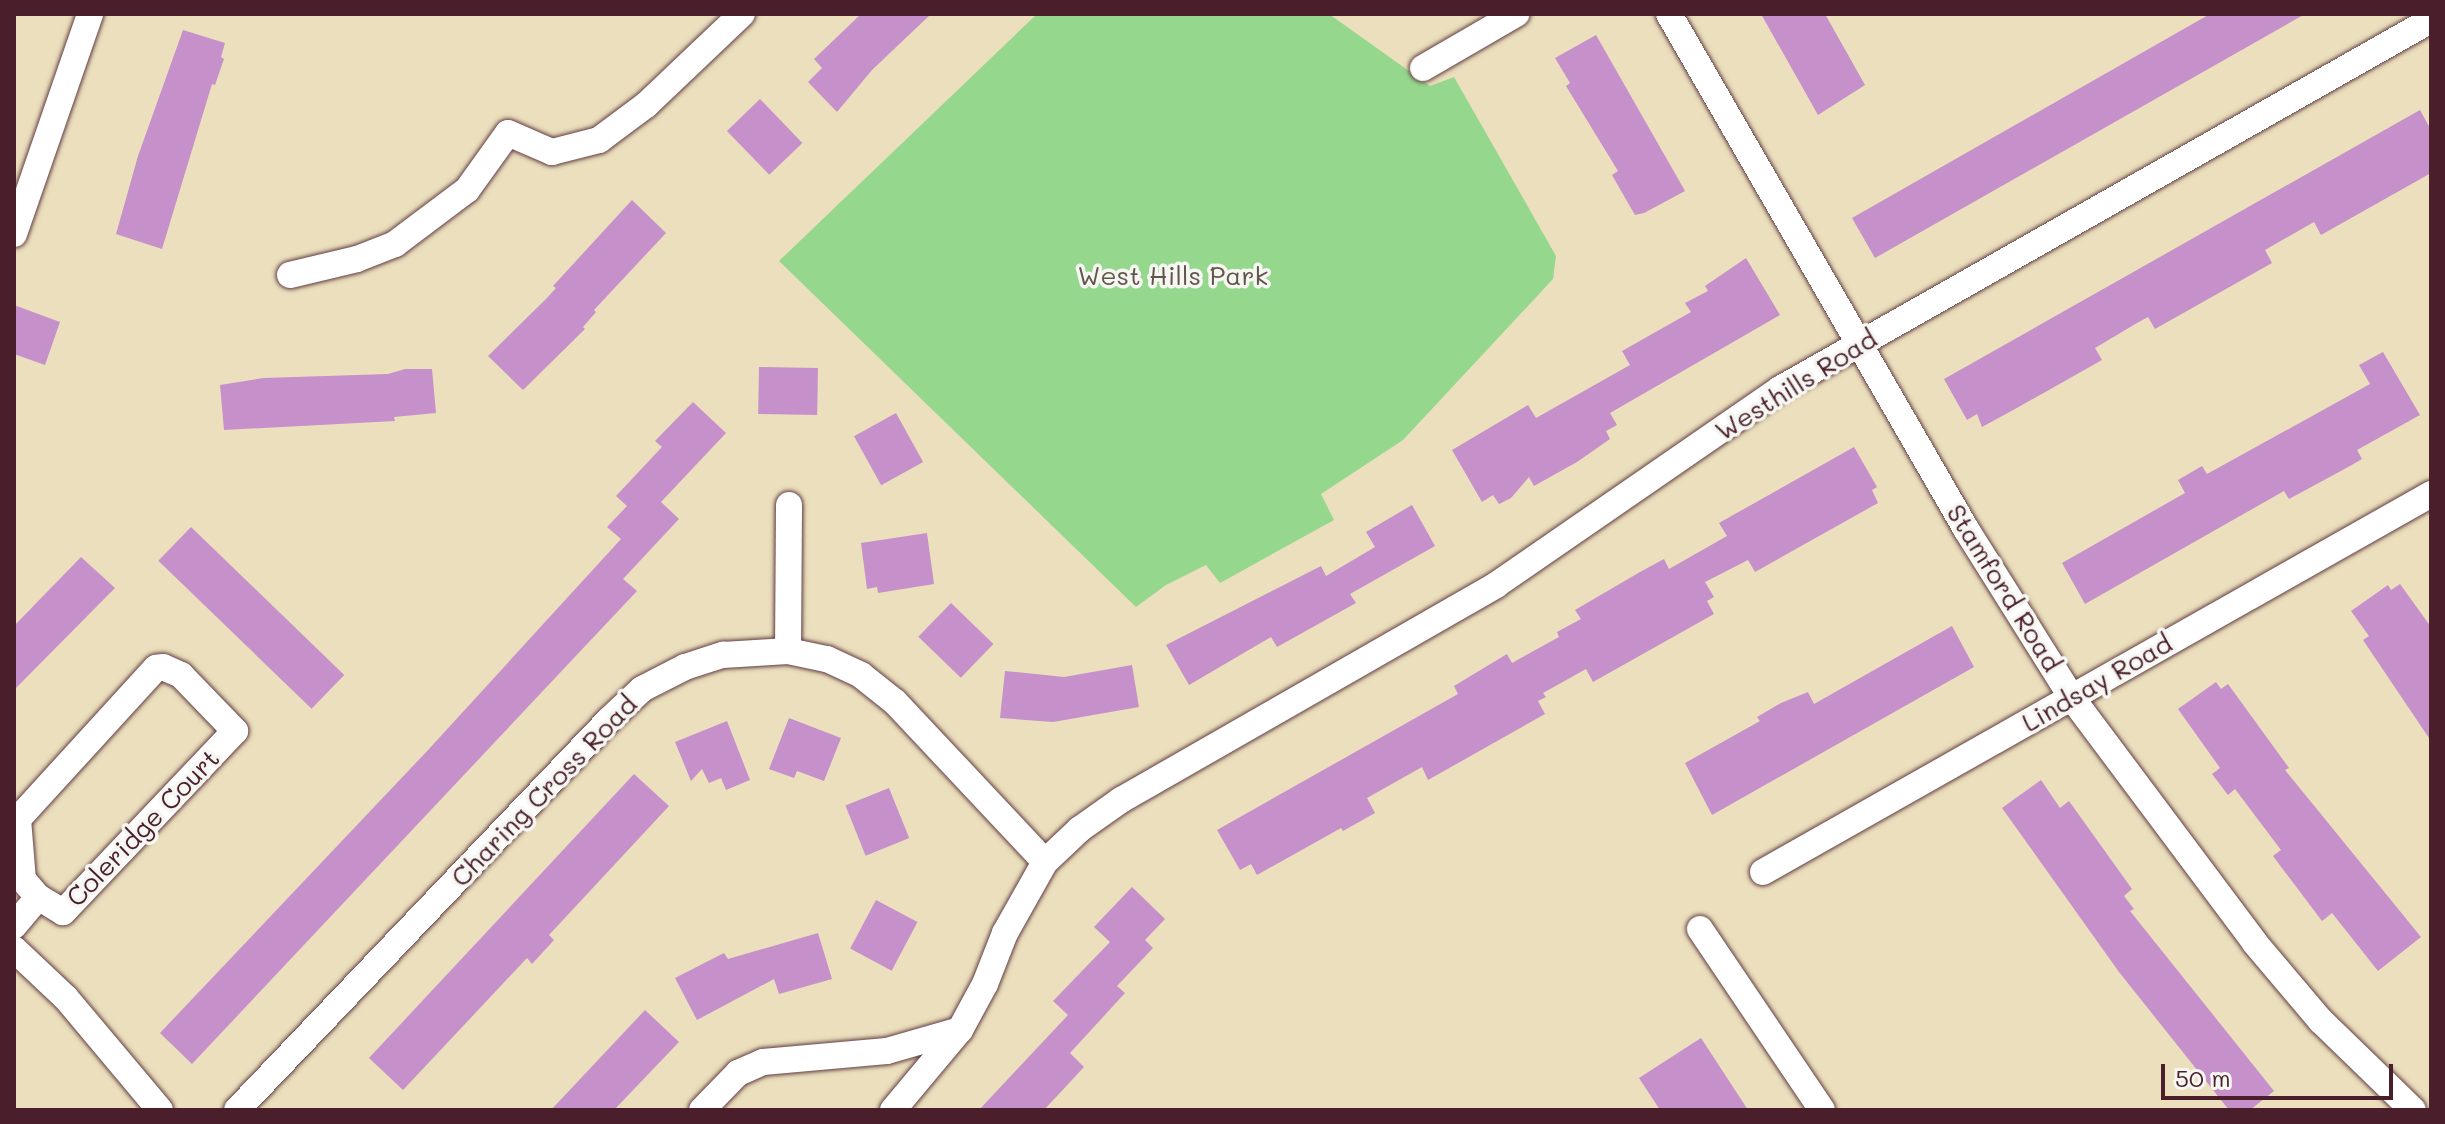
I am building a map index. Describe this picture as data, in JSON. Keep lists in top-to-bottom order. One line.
{"streets":{"street":["Westhills Road","Stamford Road","Lindsay Road","Charing Cross Road","Coleridge Court"]},"crossings":[["Westhills Road","Stamford Road"],["Westhills Road","Charing Cross Road"],["Stamford Road","Lindsay Road"]],"parks":["West Hills Park"],"scale_bar":"50 m"}
